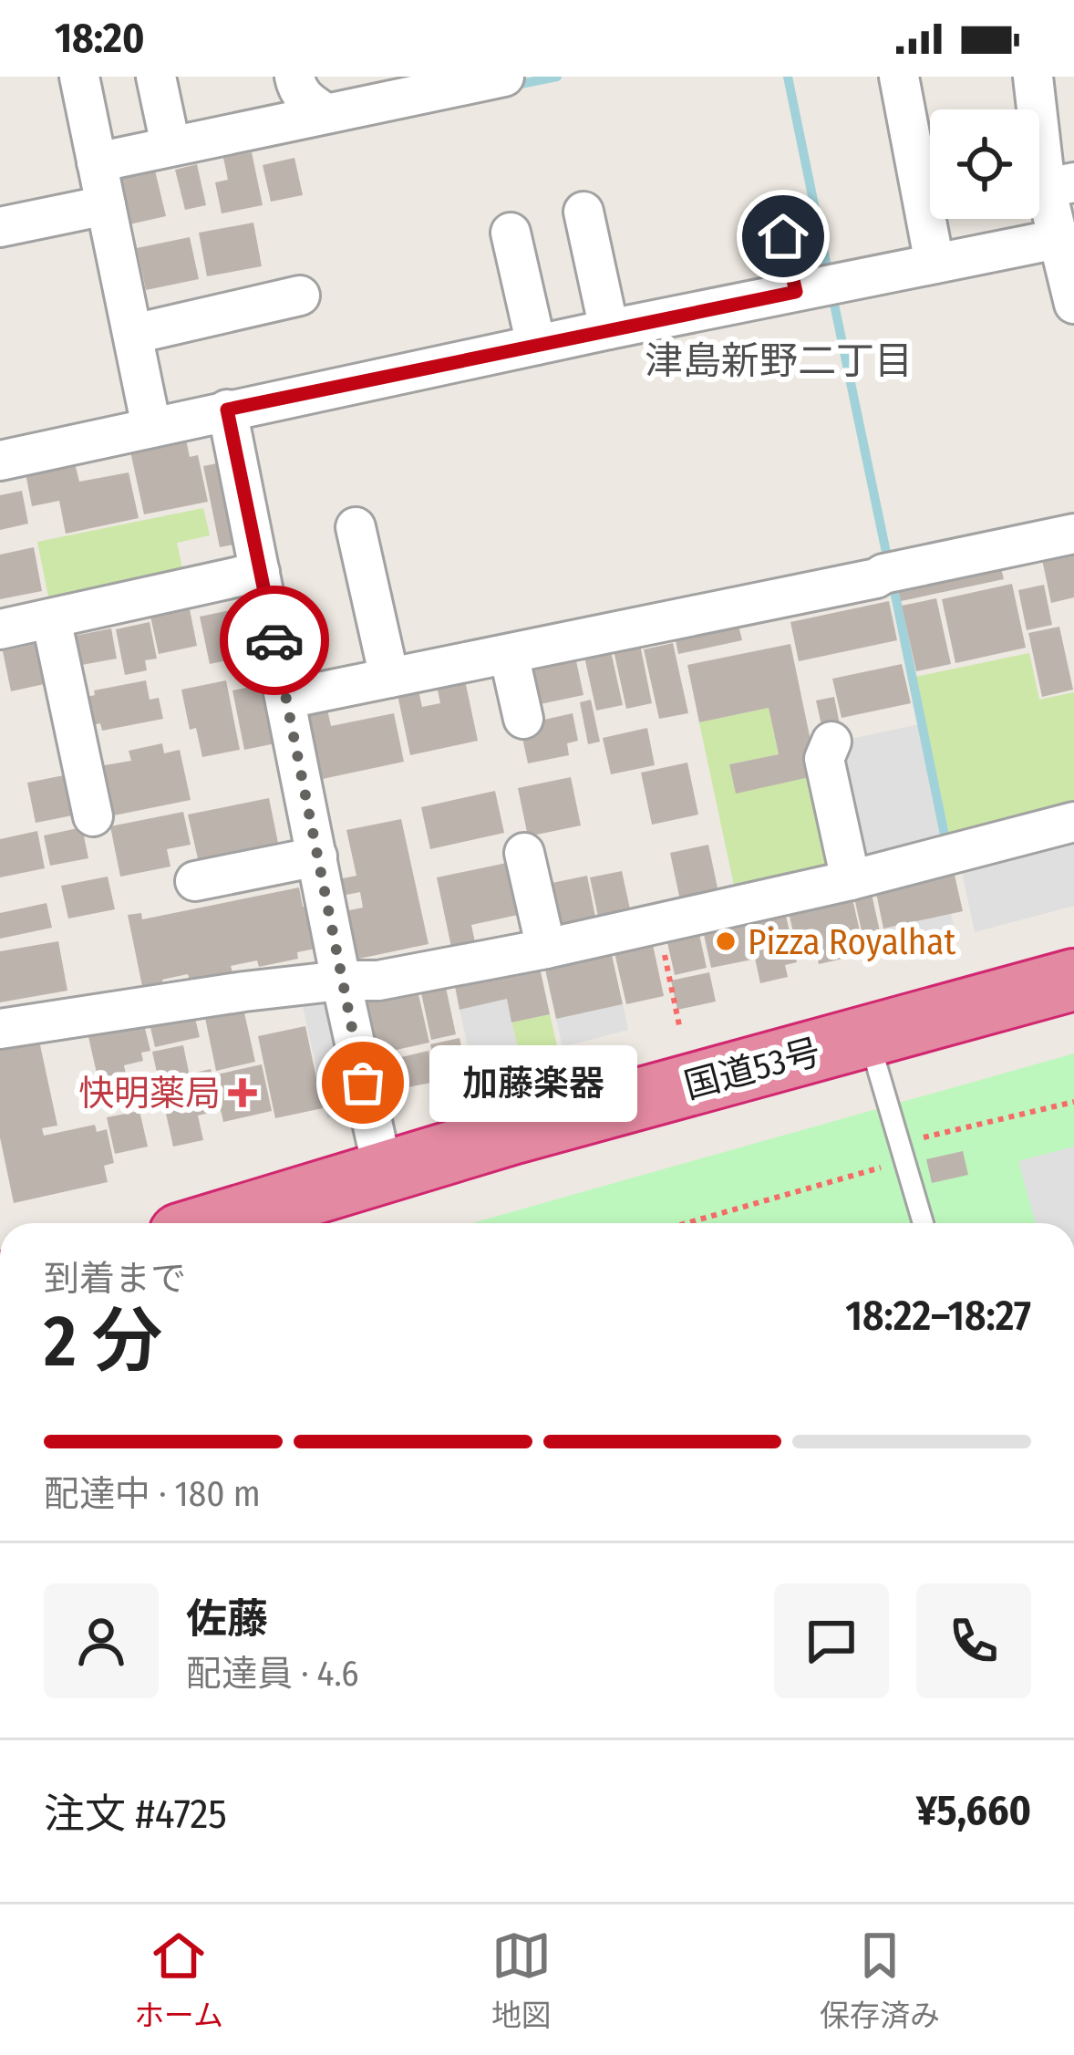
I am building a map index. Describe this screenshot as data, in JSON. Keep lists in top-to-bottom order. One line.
{"streets":{"highway":["国道53号"]},"districts":["津島新野二丁目"],"places":{"other":["Pizza Royalhat","加藤楽器"],"health":["快明薬局"]},"page":{"status":"18:20","bubble":"加藤楽器","heading":["2 分","到着まで","18:22–18:27"],"panel":["佐藤","配達員 · 4.6","注文 #4725","¥5,660"],"bar":"配達中 · 180 m","tabs":["ホーム","地図","保存済み"]}}
